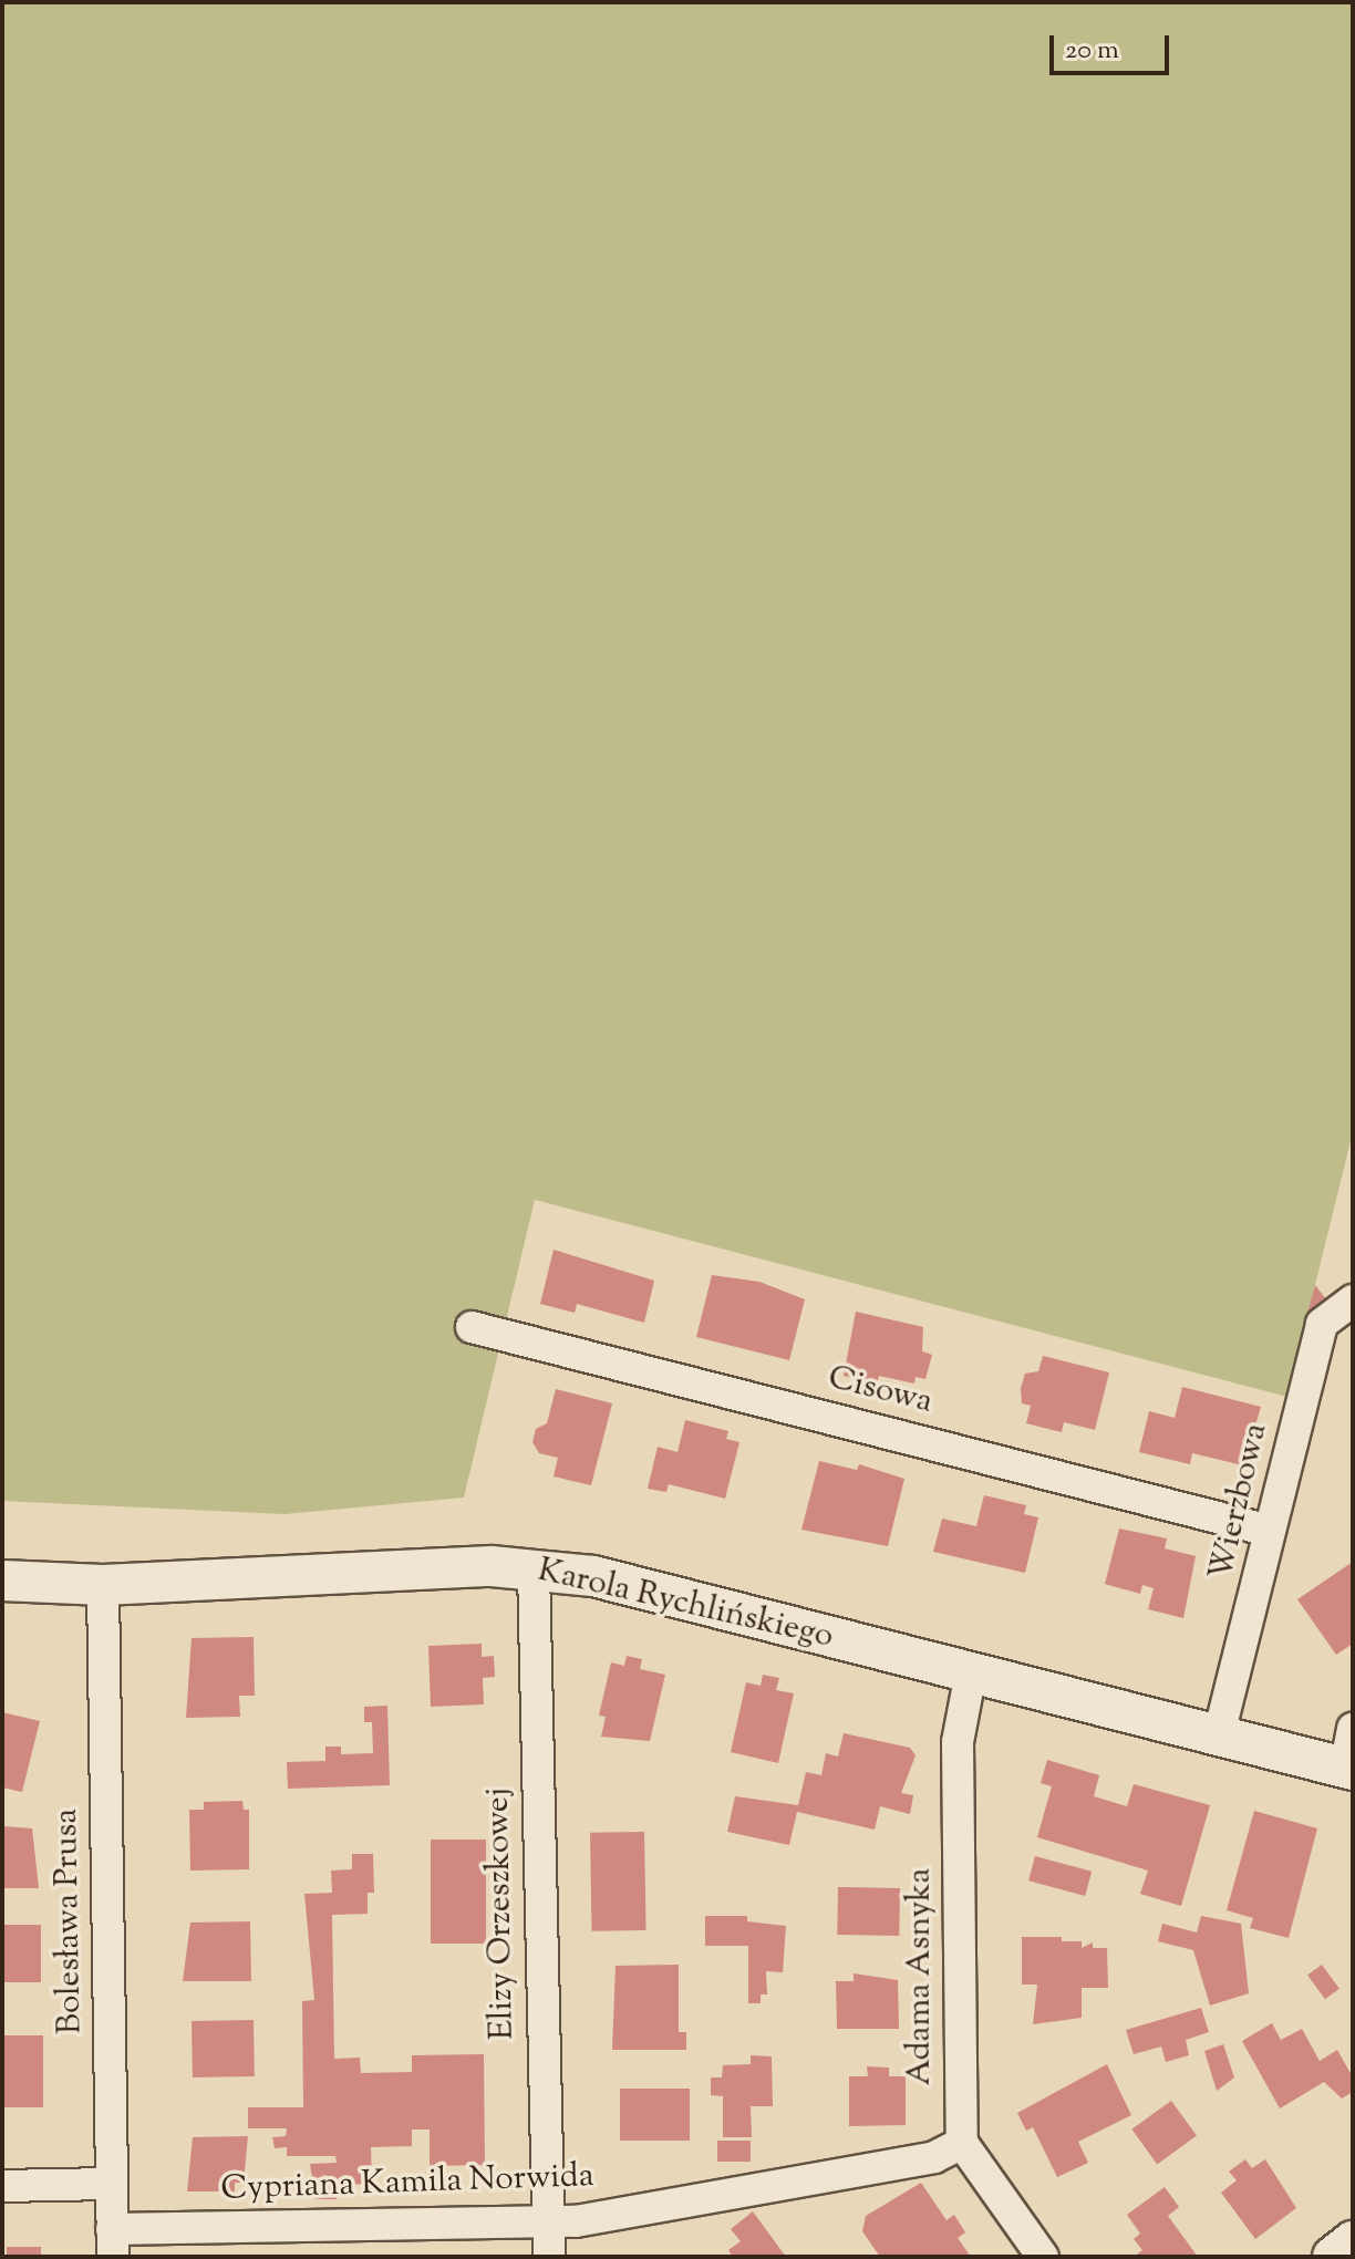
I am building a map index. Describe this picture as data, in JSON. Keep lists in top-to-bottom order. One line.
{"streets":{"street":["Cisowa","Wierzbowa","Karola Rychlińskiego","Elizy Orzeszkowej","Bolesława Prusa","Adama Asnyka","Cypriana Kamila Norwida"]},"crossings":[["Cisowa","Wierzbowa"],["Wierzbowa","Karola Rychlińskiego"],["Karola Rychlińskiego","Elizy Orzeszkowej"],["Karola Rychlińskiego","Bolesława Prusa"],["Karola Rychlińskiego","Adama Asnyka"],["Elizy Orzeszkowej","Cypriana Kamila Norwida"],["Bolesława Prusa","Cypriana Kamila Norwida"],["Adama Asnyka","Cypriana Kamila Norwida"]],"scale_bar":"20 m"}
